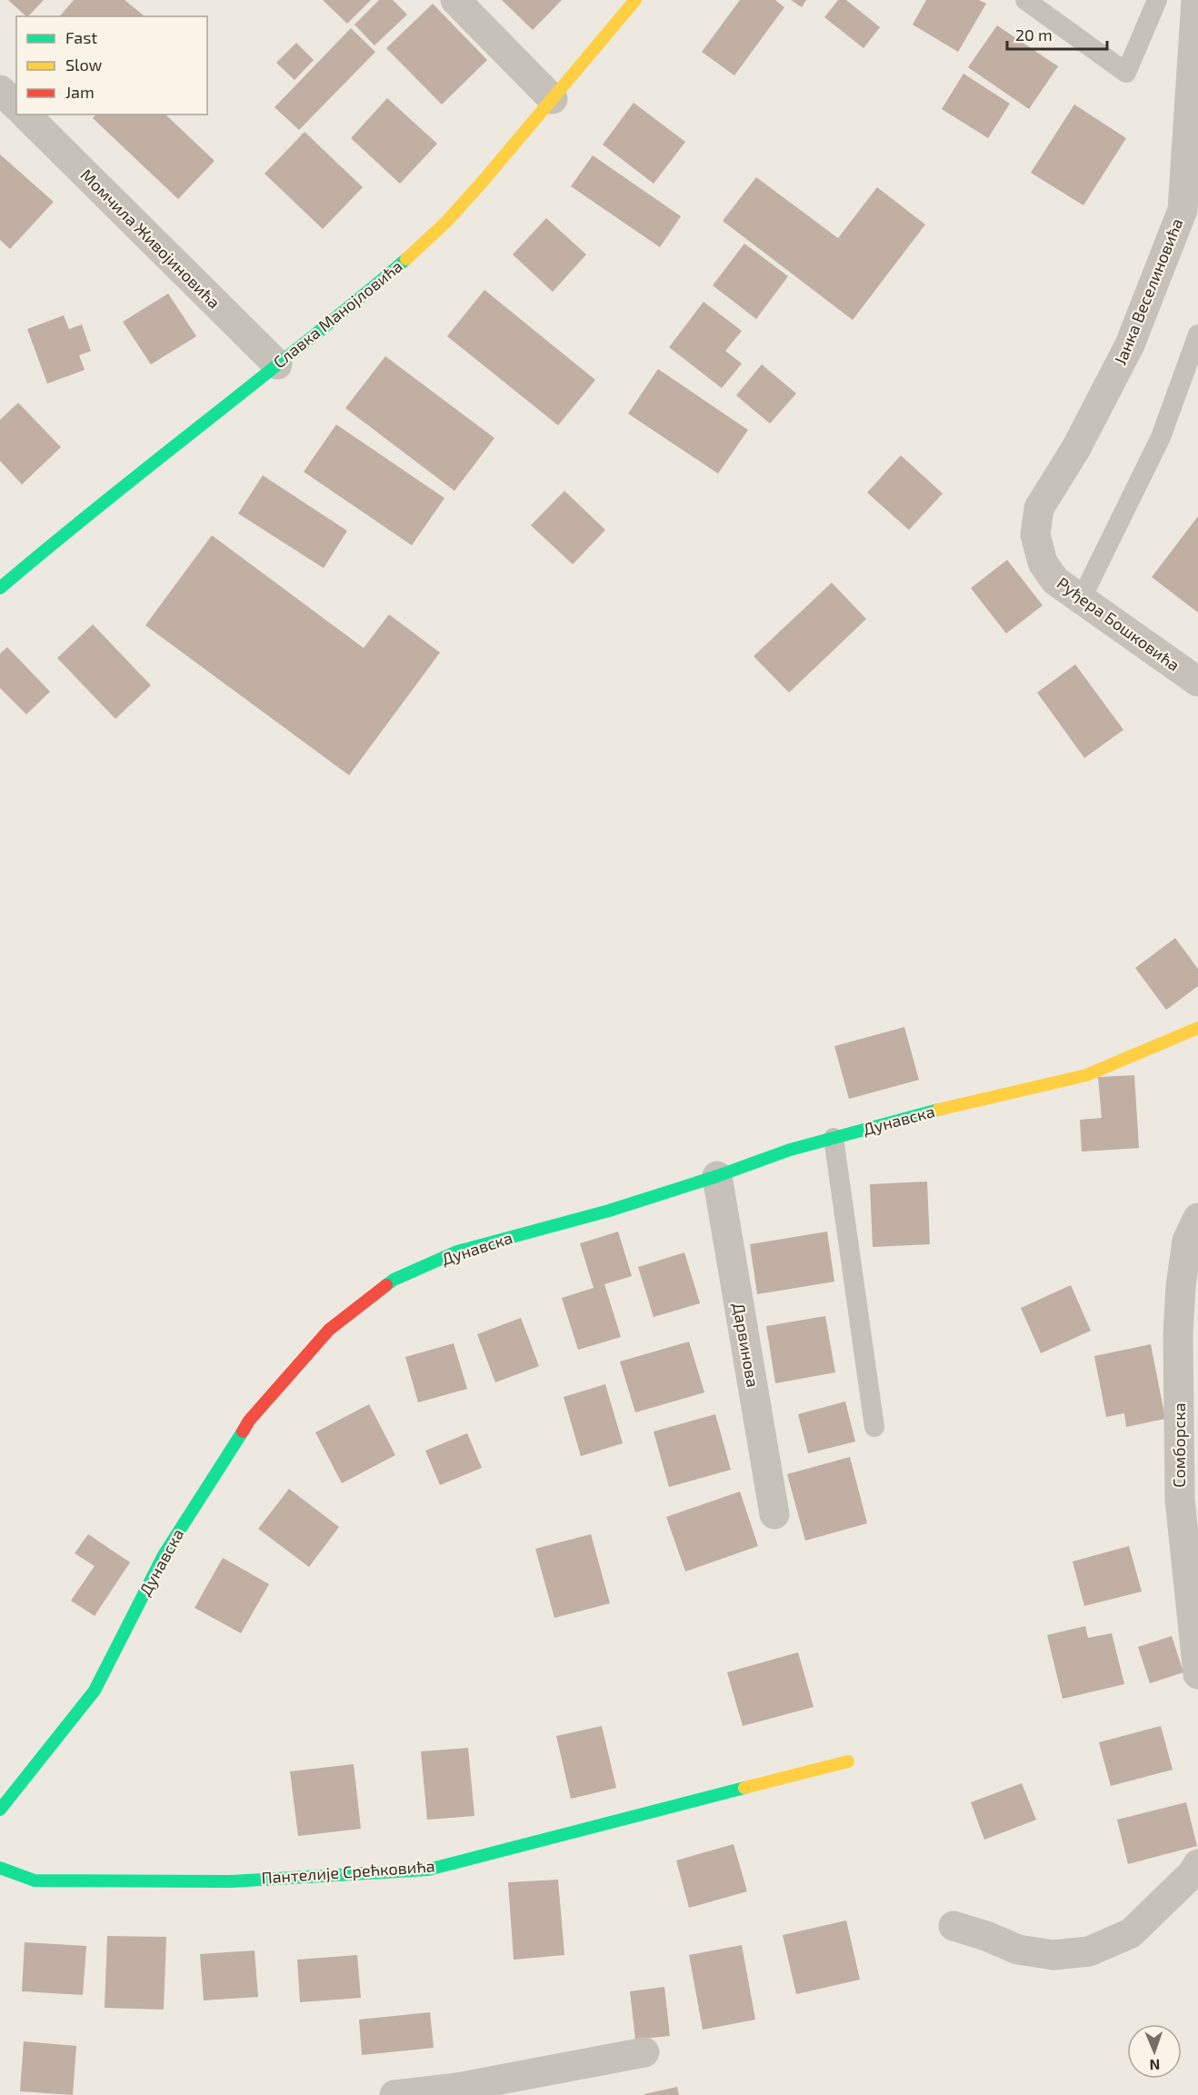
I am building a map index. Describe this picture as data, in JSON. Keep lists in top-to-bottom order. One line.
{"streets":{"street":["Момчила Живојиновића","Јанка Веселиновића","Славка Манојловића","Руђера Бошковића","Дунавска","Дарвинова","Сомборска","Пантелије Срећковића"]},"crossings":[["Момчила Живојиновића","Славка Манојловића"],["Јанка Веселиновића","Руђера Бошковића"],["Дунавска","Дарвинова"]],"legend":["Fast","Slow","Jam"],"scale_bar":"20 m","north":"bottom"}
